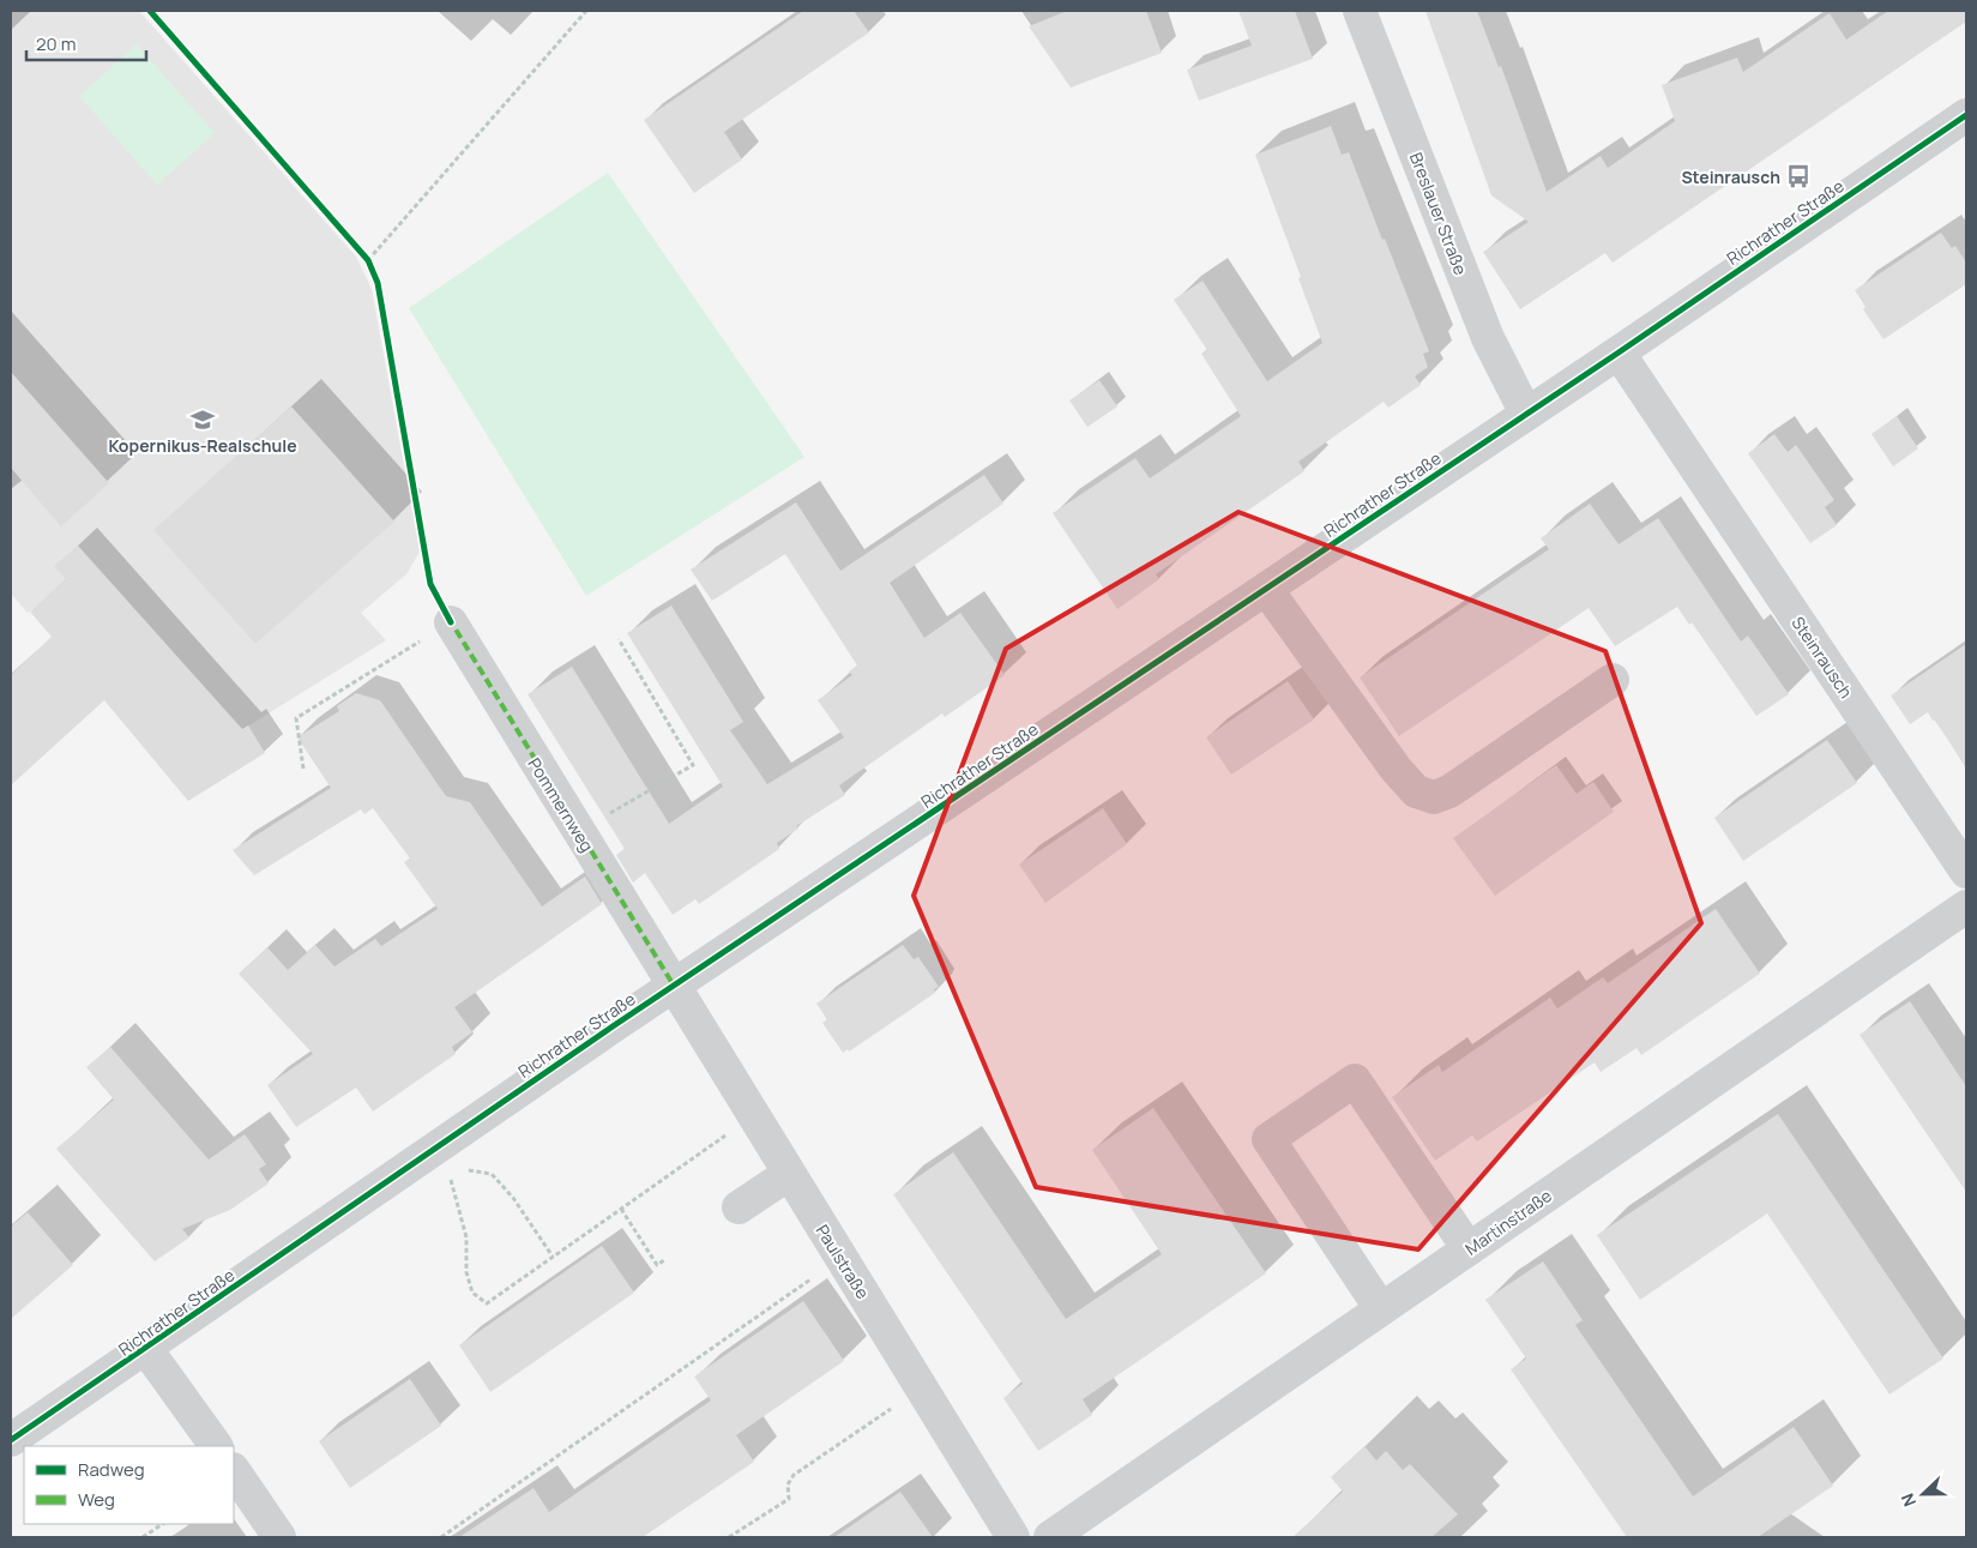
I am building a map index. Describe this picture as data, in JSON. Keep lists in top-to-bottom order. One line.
{"streets":{"street":["Breslauer Straße","Richrather Straße","Steinrausch","Pommernweg","Martinstraße","Paulstraße"]},"crossings":[["Breslauer Straße","Richrather Straße"],["Richrather Straße","Steinrausch"],["Richrather Straße","Pommernweg"],["Richrather Straße","Paulstraße"],["Pommernweg","Paulstraße"]],"places":{"bus stop":["Steinrausch"],"school or university":["Kopernikus-Realschule"]},"legend":["Radweg","Weg"],"scale_bar":"20 m","north":"left"}
